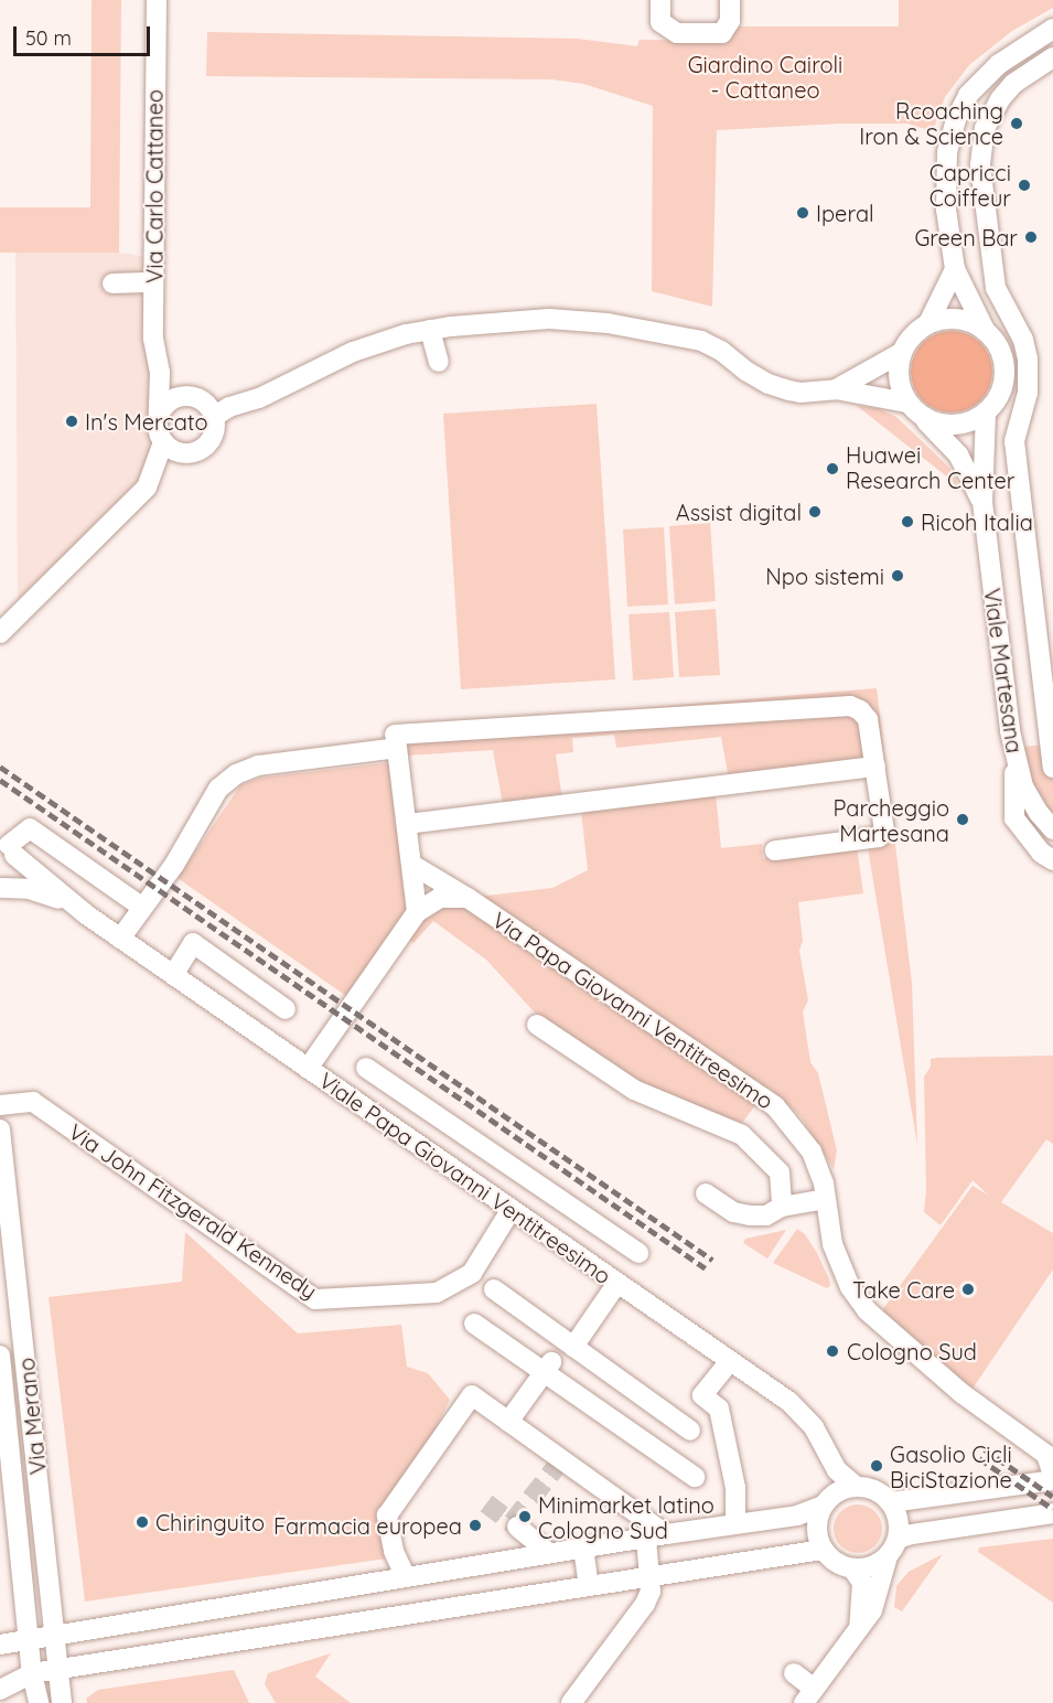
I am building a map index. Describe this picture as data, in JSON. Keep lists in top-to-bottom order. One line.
{"streets":{"street":["Via Carlo Cattaneo","Viale Martesana","Via Papa Giovanni Ventitreesimo","Viale Papa Giovanni Ventitreesimo","Via John Fitzgerald Kennedy","Via Merano"]},"crossings":[["Via Papa Giovanni Ventitreesimo","Viale Papa Giovanni Ventitreesimo"],["Viale Papa Giovanni Ventitreesimo","Via John Fitzgerald Kennedy"]],"parks":["Giardino Cairoli - Cattaneo"],"places":["Rcoaching Iron & Science","Capricci Coiffeur","Iperal","Green Bar","In's Mercato","Huawei Research Center","Assist digital","Ricoh Italia","Npo sistemi","Parcheggio Martesana","Take Care","Cologno Sud","Gasolio Cicli BiciStazione","Minimarket latino Cologno Sud","Chiringuito","Farmacia europea"],"scale_bar":"50 m"}
